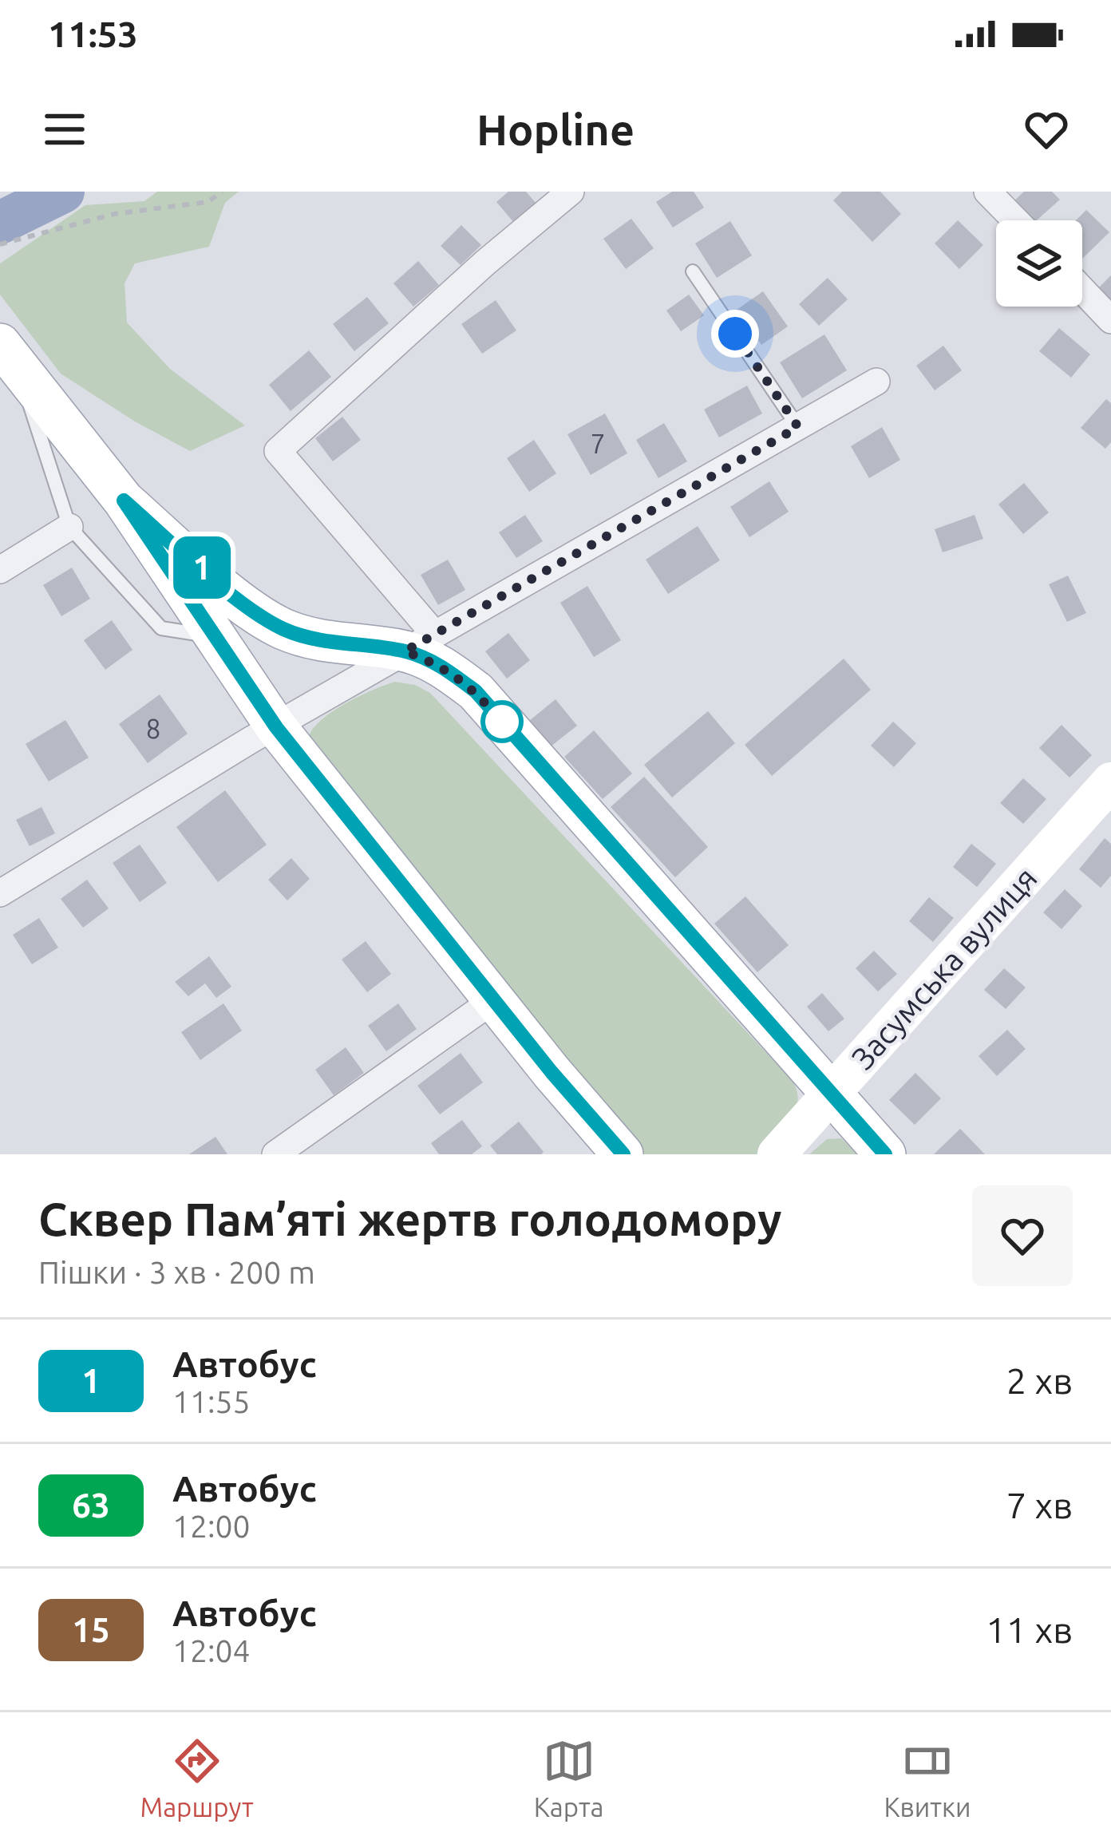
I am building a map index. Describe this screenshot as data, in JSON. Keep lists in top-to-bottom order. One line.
{"streets":{"street":["Засумська вулиця"]},"lines":["bus line 1"],"house_numbers":["7","8"],"page":{"status":"11:53","header":"Hopline","on_map":"1","heading":["Сквер Пам’яті жертв голодомору","Пішки · 3 хв · 200 m"],"list":[{"mark":"1","name":"Автобус","note":"11:55","value":"2 хв"},{"mark":"63","name":"Автобус","note":"12:00","value":"7 хв"},{"mark":"15","name":"Автобус","note":"12:04","value":"11 хв"}],"tabs":["Маршрут","Карта","Квитки"]}}
